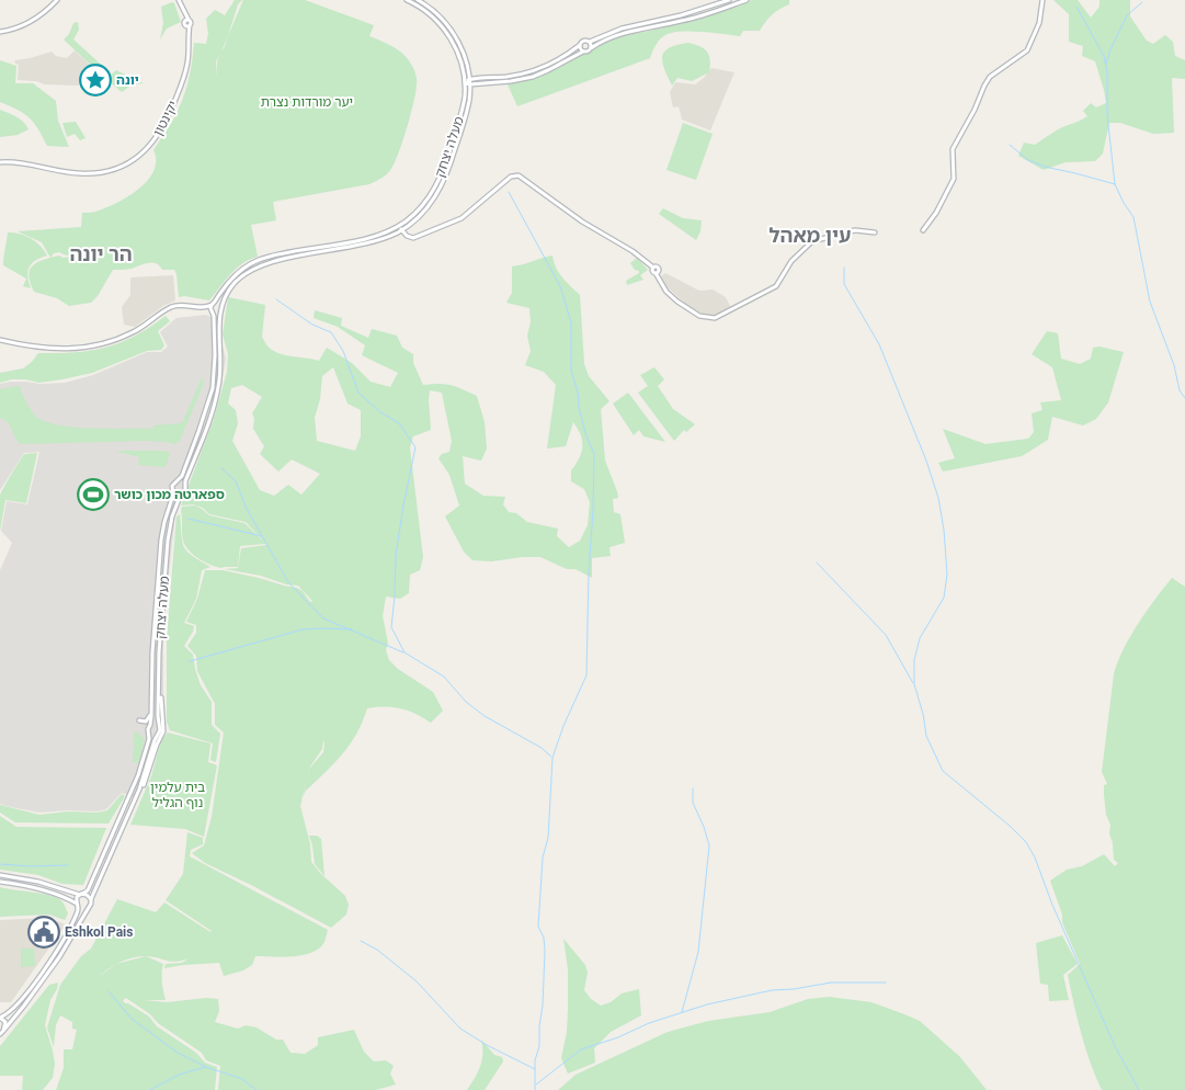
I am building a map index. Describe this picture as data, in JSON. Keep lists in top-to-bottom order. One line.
{"streets":{"street":["יקינטון","מעלה יצחק"]},"districts":["עין מאהל","הר יונה"],"parks":["יער מורדות נצרת","בית עלמין נוף הגליל"],"places":{"place":["יונה"],"sports":["ספארטה מכון כושר"],"public building":["Eshkol Pais"]}}
